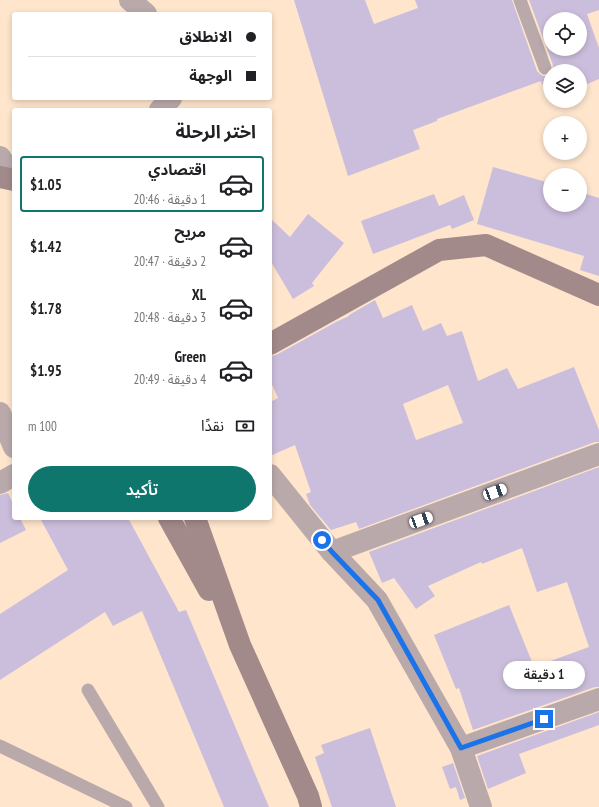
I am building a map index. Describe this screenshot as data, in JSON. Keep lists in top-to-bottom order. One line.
{"page":{"map_buttons":["+","−"],"banner":["الانطلاق","الوجهة"],"heading":"اختر الرحلة","list":[{"name":"اقتصادي","note":"1 دقيقة · 20:46","value":"$1.05"},{"name":"مريح","note":"2 دقيقة · 20:47","value":"$1.42"},{"name":"XL","note":"3 دقيقة · 20:48","value":"$1.78"},{"name":"Green","note":"4 دقيقة · 20:49","value":"$1.95"}],"pay":["نقدًا","100 m"],"buttons":"تأكيد","bubble":"1 دقيقة"}}
